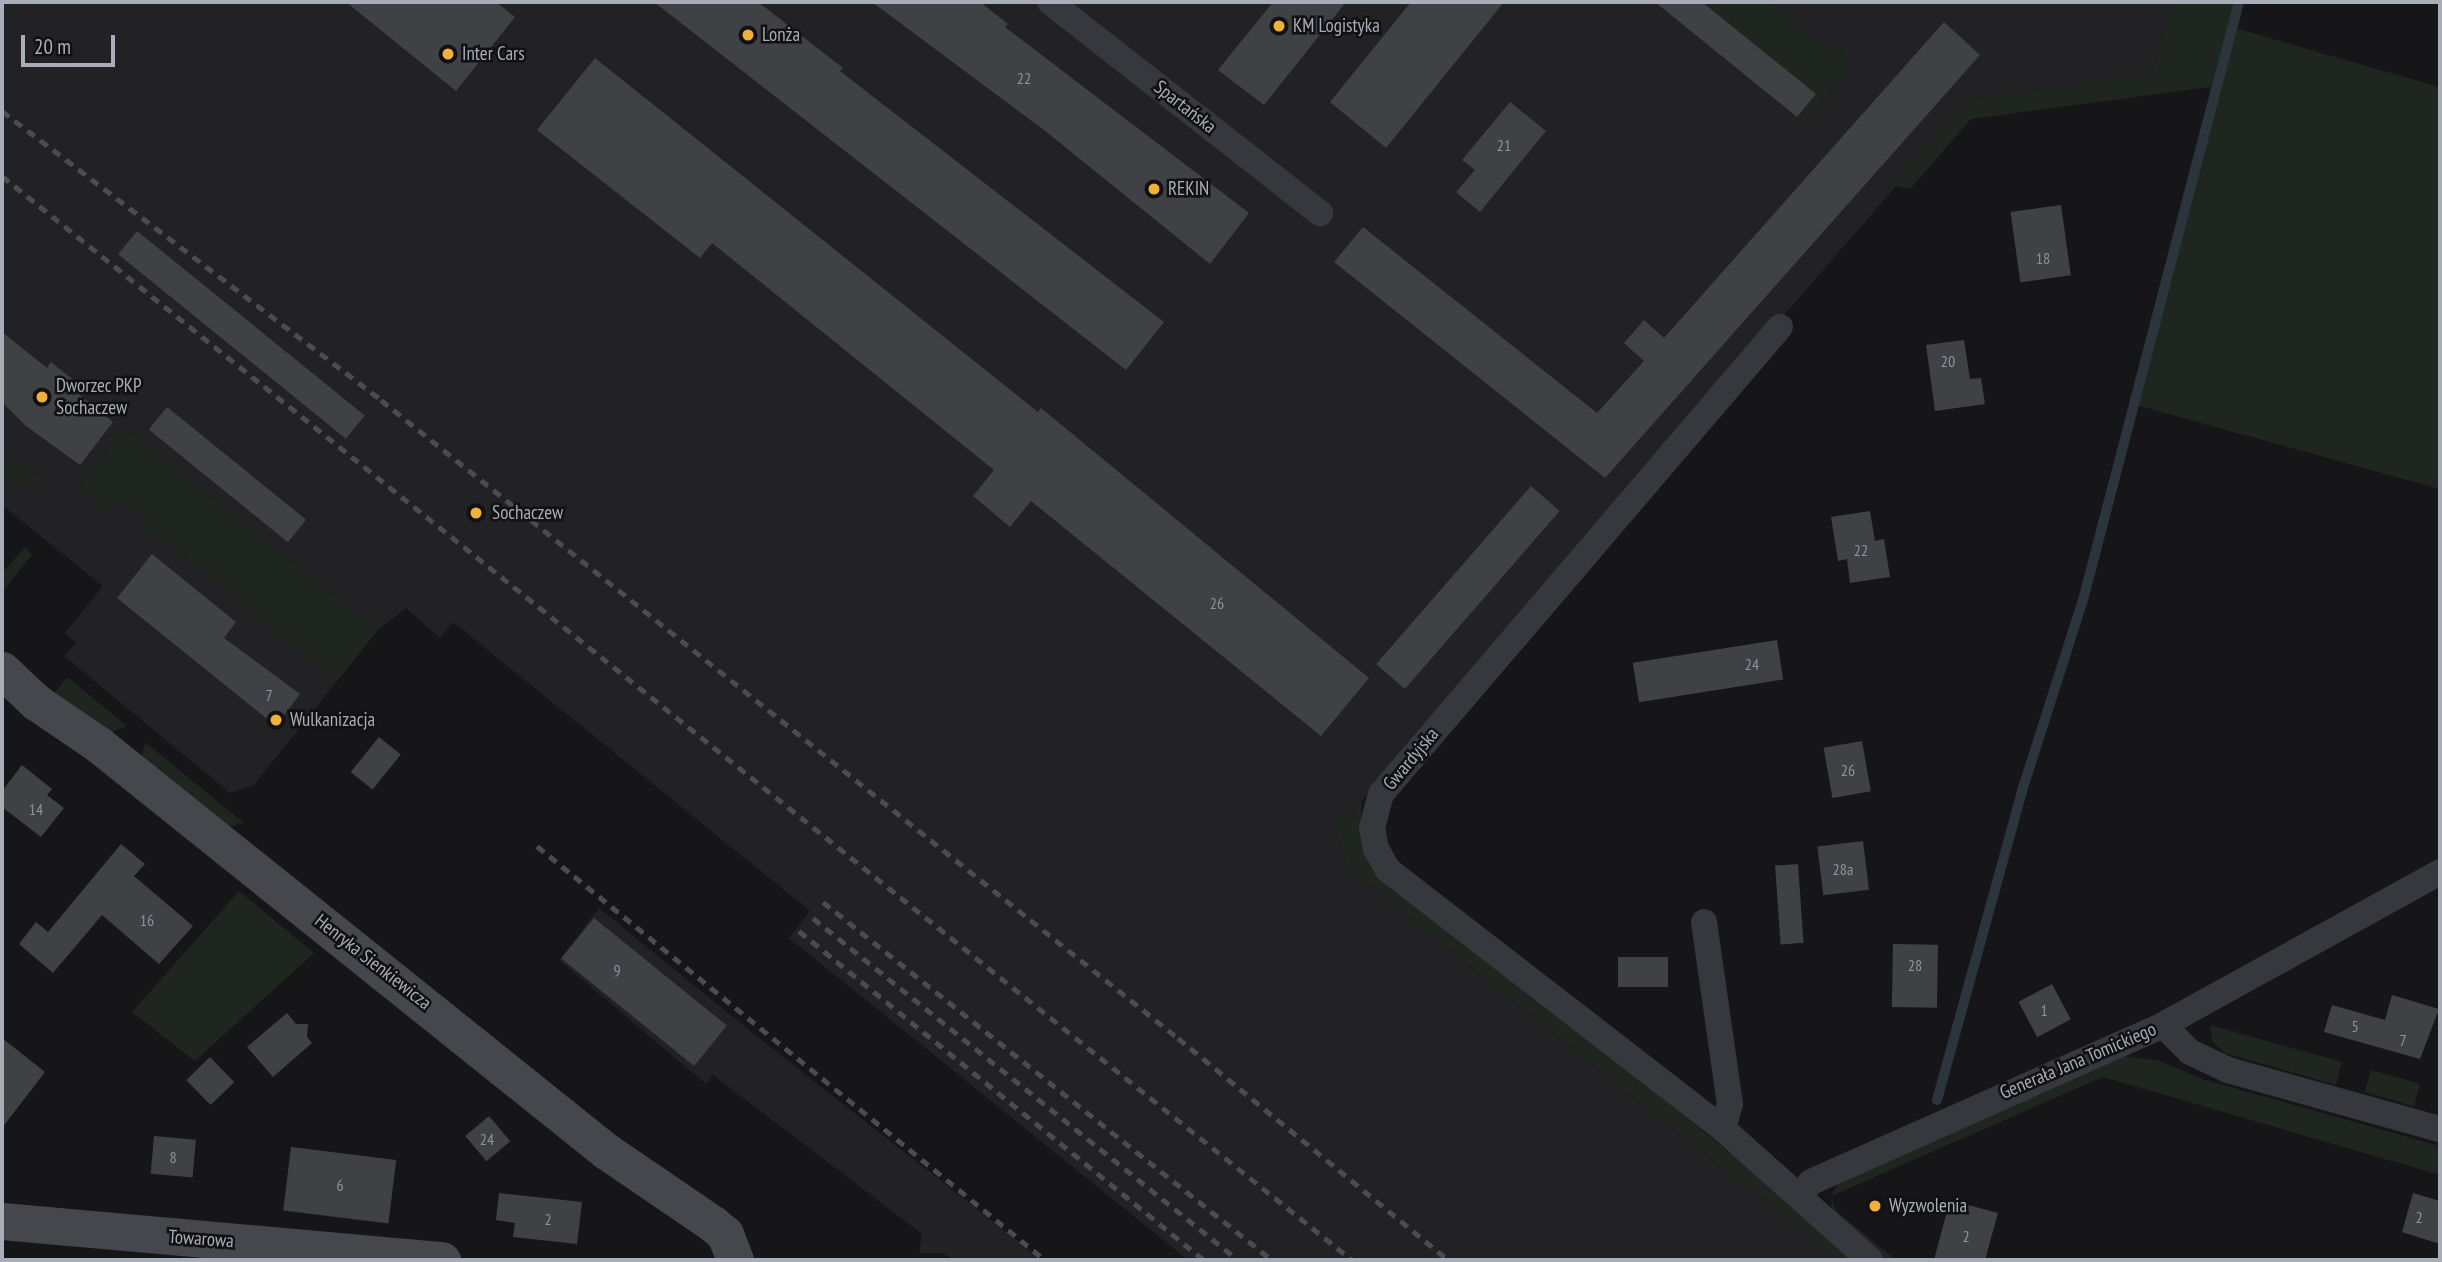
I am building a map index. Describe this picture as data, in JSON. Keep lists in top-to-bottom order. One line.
{"streets":{"street":["Spartańska","Gwardyjska","Henryka Sienkiewicza","Generała Jana Tomickiego","Towarowa"]},"crossings":[["Gwardyjska","Generała Jana Tomickiego"]],"places":["KM Logistyka","Lonża","Inter Cars","REKIN","Dworzec PKP Sochaczew","Sochaczew","Wulkanizacja","Wyzwolenia"],"house_numbers":["22","21","18","20","22","26","24","7","26","14","28a","16","28","9","1","5","7","24","8","6","2","2","2"],"scale_bar":"20 m"}
